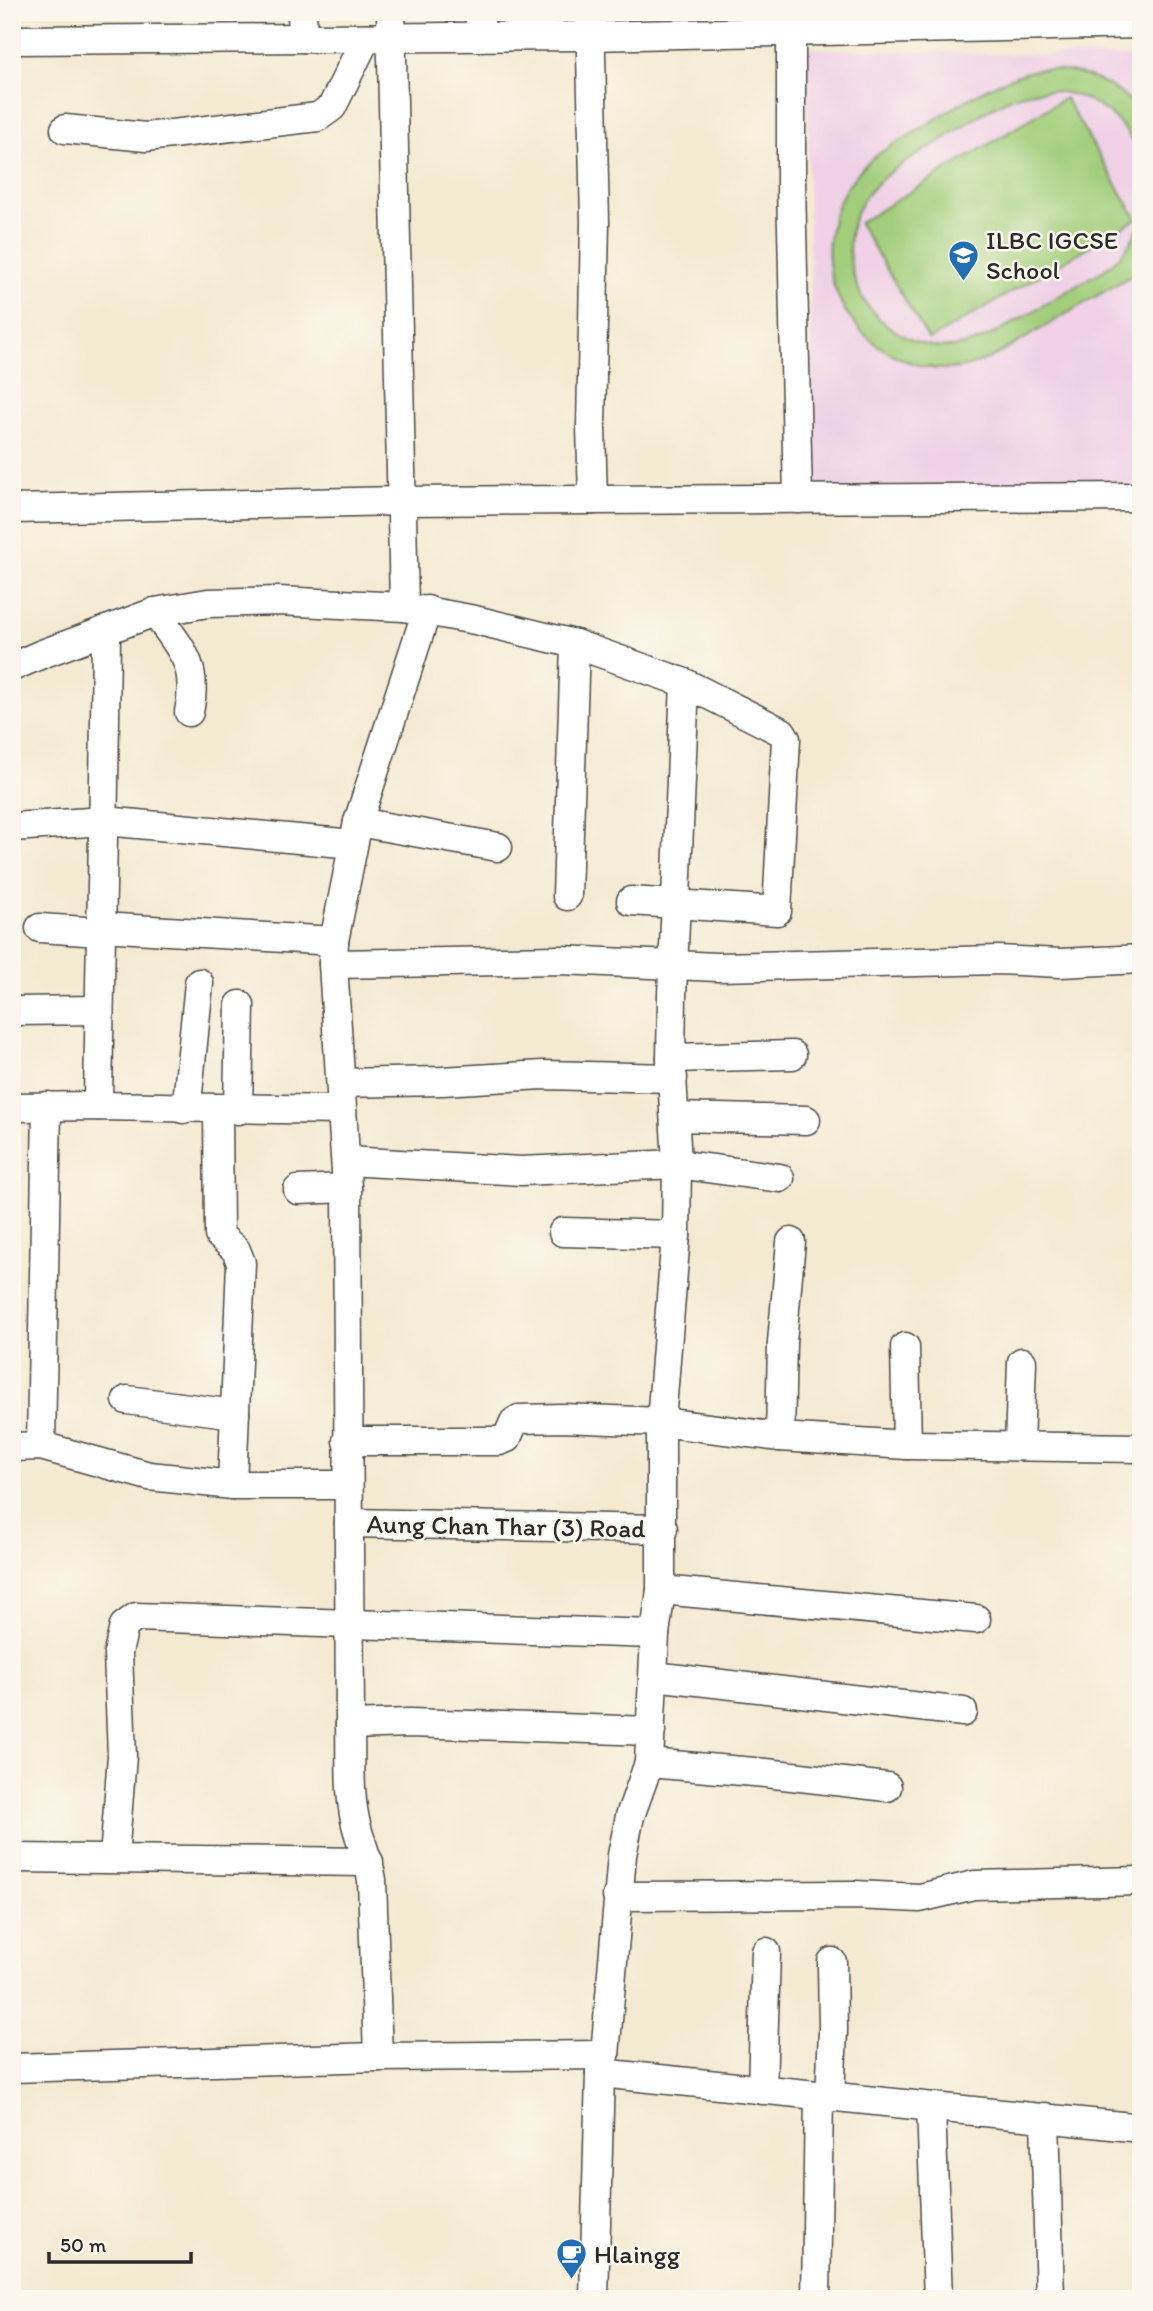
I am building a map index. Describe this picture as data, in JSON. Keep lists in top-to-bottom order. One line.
{"streets":{"street":["Aung Chan Thar (3) Road"]},"places":{"school or university":["ILBC IGCSE School"],"cafe":["Hlaingg"]},"scale_bar":"50 m"}
